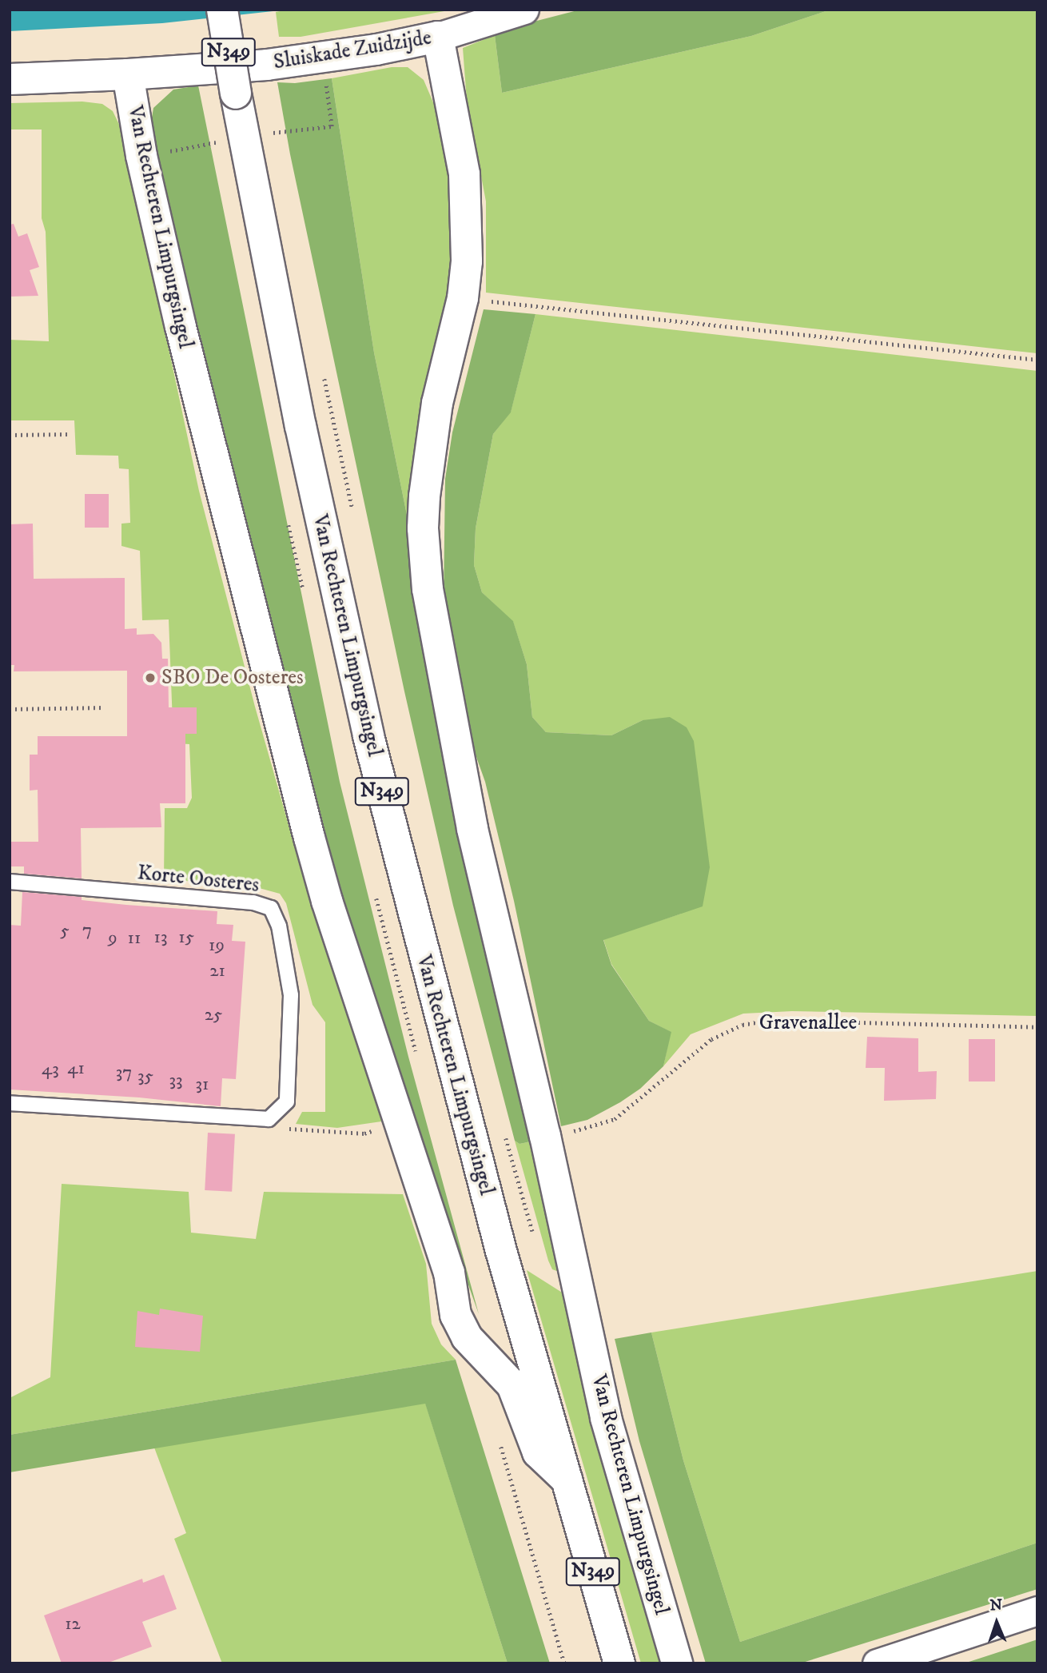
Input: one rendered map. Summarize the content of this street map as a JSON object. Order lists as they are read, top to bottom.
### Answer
{
  "streets": {
    "main road": ["Sluiskade Zuidzijde", "N349", "Van Rechteren Limpurgsingel"],
    "lane": ["Korte Oosteres"],
    "path": ["Gravenallee"]
  },
  "crossings": [
    ["Sluiskade Zuidzijde", "Van Rechteren Limpurgsingel"],
    ["Van Rechteren Limpurgsingel", "Gravenallee"]
  ],
  "places": ["SBO De Oosteres"],
  "house_numbers": [
    "7",
    "5",
    "13",
    "15",
    "9",
    "11",
    "19",
    "21",
    "25",
    "41",
    "43",
    "37",
    "35",
    "33",
    "31",
    "12"
  ],
  "north": "top"
}
